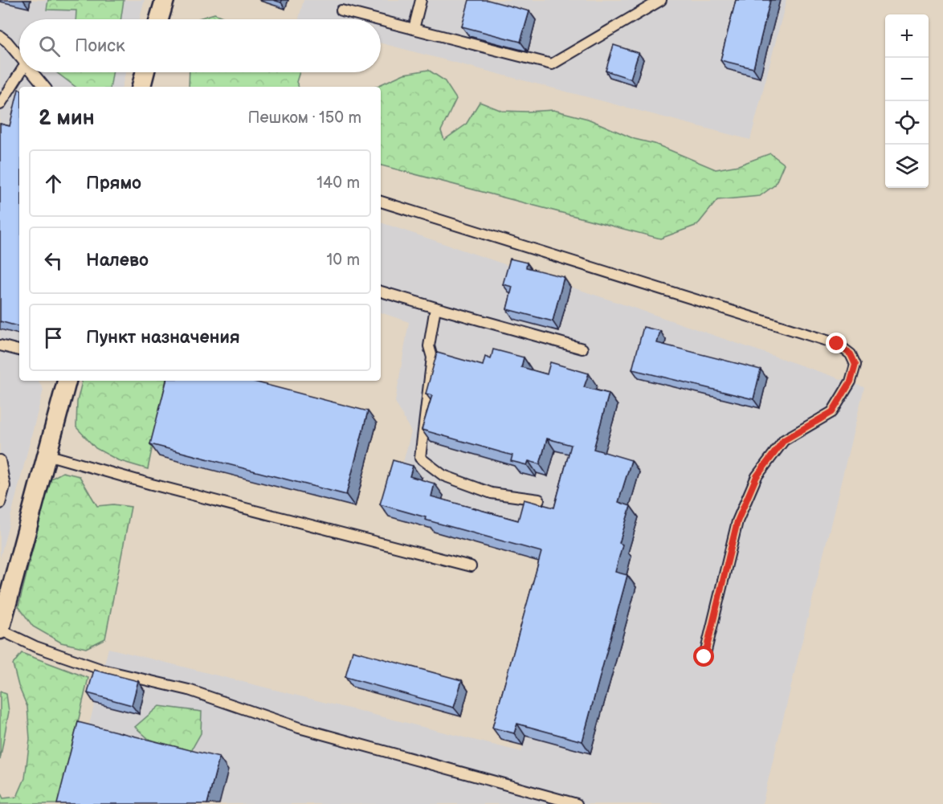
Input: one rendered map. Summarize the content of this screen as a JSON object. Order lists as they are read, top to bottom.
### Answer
{
  "page": {
    "map_buttons": ["+", "−"],
    "search": "Поиск",
    "heading": ["2 мин", "Пешком · 150 m"],
    "list": [
      ["Прямо", "140 m"],
      ["Налево", "10 m"],
      "Пункт назначения"
    ]
  }
}
